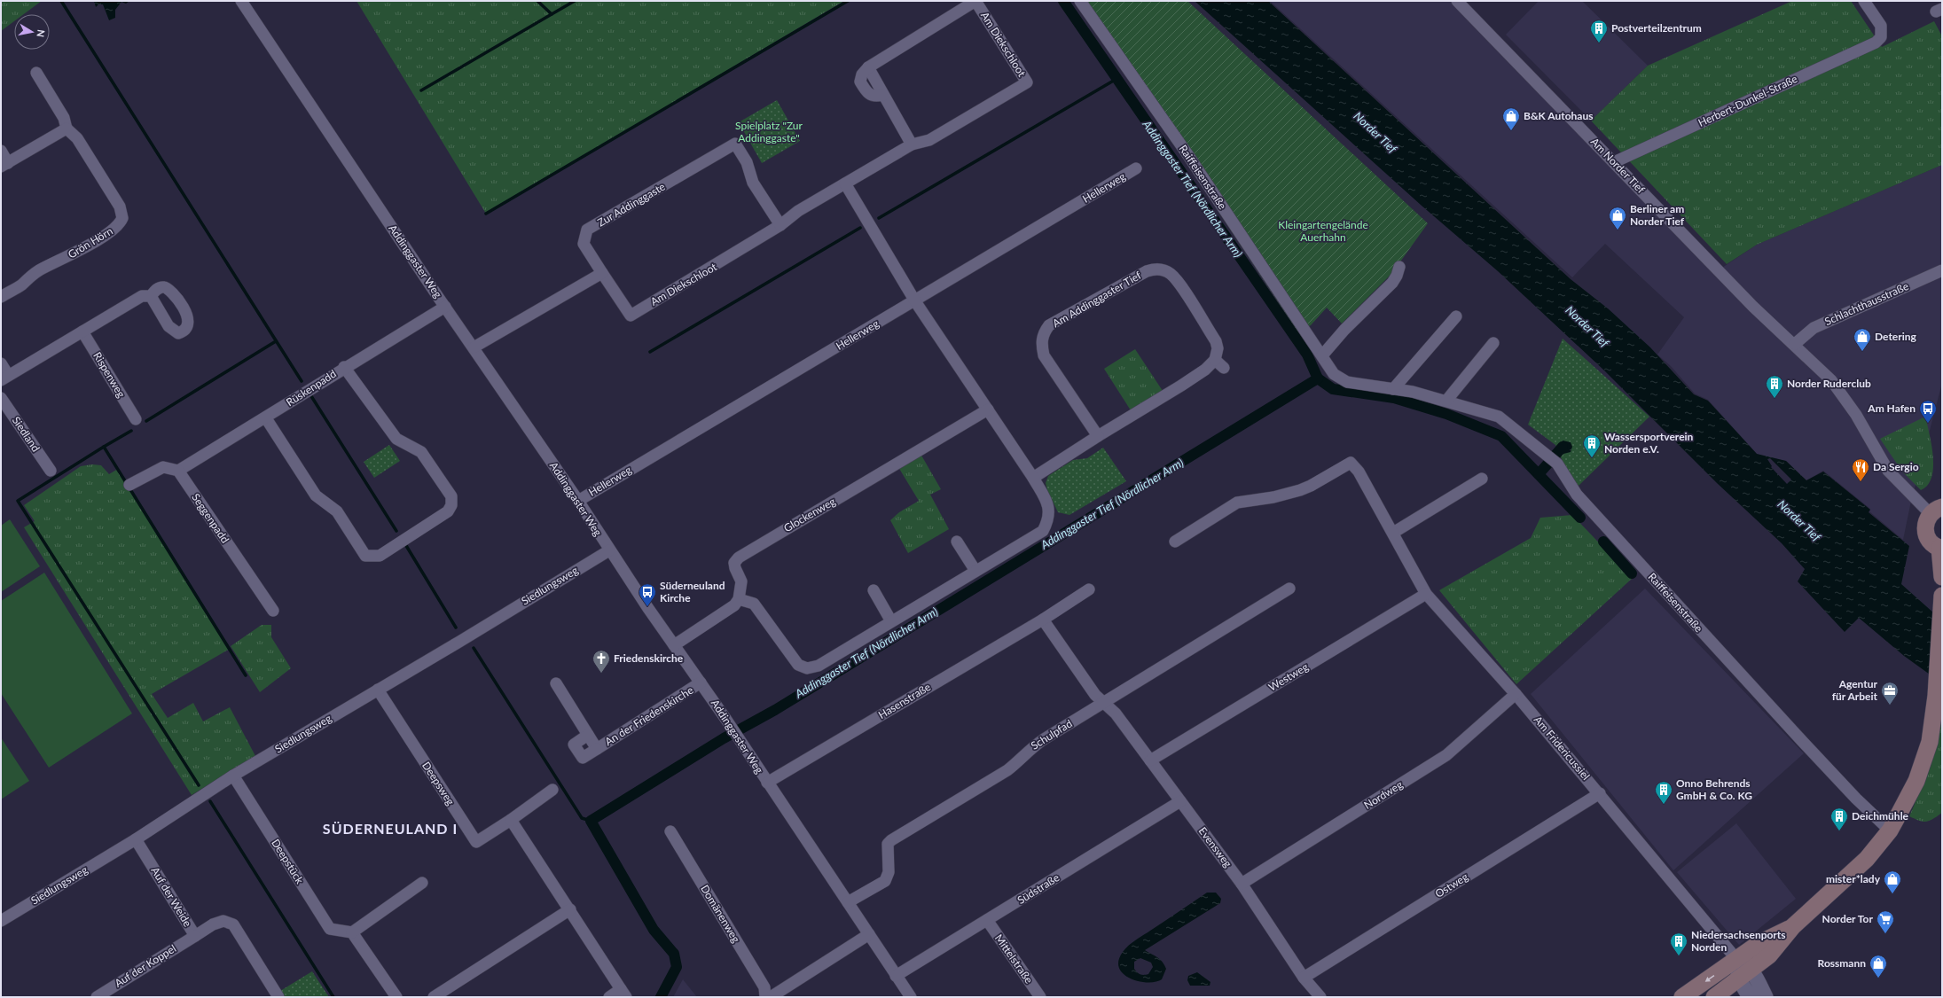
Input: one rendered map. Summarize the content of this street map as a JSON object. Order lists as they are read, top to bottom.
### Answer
{
  "streets": {
    "street": [
      "Am Diekschloot",
      "Herbert-Dunkel-Straße",
      "Am Norder Tief",
      "Raiffeisenstraße",
      "Hellerweg",
      "Zur Addinggaste",
      "Grön Hörn",
      "Addinggaster Weg",
      "Am Addinggaster Tief",
      "Schlachthausstraße",
      "Rispenweg",
      "Rüskenpadd",
      "Siedland",
      "Glockenweg",
      "Seggenpadd",
      "Siedlungsweg",
      "Westweg",
      "Hasenstraße",
      "An der Friedenskirche",
      "Schulpfad",
      "Am Fridericussiel",
      "Deepsweg",
      "Nordweg",
      "Evensweg",
      "Deepstück",
      "Ostweg",
      "Südstraße",
      "Auf der Weide",
      "Domänenweg",
      "Mittelstraße",
      "Auf der Koppel"
    ]
  },
  "crossings": [
    ["Am Diekschloot", "Zur Addinggaste"],
    ["Herbert-Dunkel-Straße", "Am Norder Tief"],
    ["Am Norder Tief", "Schlachthausstraße"],
    ["Hellerweg", "Addinggaster Weg"],
    ["Addinggaster Weg", "Rüskenpadd"],
    ["Addinggaster Weg", "Siedlungsweg"],
    ["Addinggaster Weg", "Hasenstraße"],
    ["Addinggaster Weg", "An der Friedenskirche"],
    ["Addinggaster Weg", "Schulpfad"],
    ["Addinggaster Weg", "Südstraße"],
    ["Rüskenpadd", "Seggenpadd"],
    ["Siedlungsweg", "Deepsweg"],
    ["Siedlungsweg", "Deepstück"],
    ["Siedlungsweg", "Auf der Weide"],
    ["Westweg", "Am Fridericussiel"],
    ["Westweg", "Evensweg"],
    ["Schulpfad", "Evensweg"],
    ["Am Fridericussiel", "Nordweg"],
    ["Am Fridericussiel", "Ostweg"],
    ["Nordweg", "Evensweg"],
    ["Evensweg", "Ostweg"],
    ["Evensweg", "Südstraße"],
    ["Südstraße", "Mittelstraße"],
    ["Auf der Weide", "Auf der Koppel"]
  ],
  "districts": ["SÜDERNEULAND I"],
  "water": ["Norder Tief", "Addinggaster Tief (Nördlicher Arm)"],
  "parks": ["Spielplatz \"Zur Addinggaste\"", "Kleingartengelände Auerhahn"],
  "places": {
    "building": [
      "Postverteilzentrum",
      "Norder Ruderclub",
      "Wassersportverein Norden e.V.",
      "Onno Behrends GmbH & Co. KG",
      "Deichmühle",
      "Niedersachsenports Norden"
    ],
    "shop": [
      "B&K Autohaus",
      "Berliner am Norder Tief",
      "Detering",
      "mister*lady",
      "Rossmann"
    ],
    "bus stop": ["Am Hafen", "Süderneuland Kirche"],
    "restaurant": ["Da Sergio"],
    "church": ["Friedenskirche"],
    "office": ["Agentur für Arbeit"],
    "supermarket": ["Norder Tor"]
  },
  "north": "right"
}
